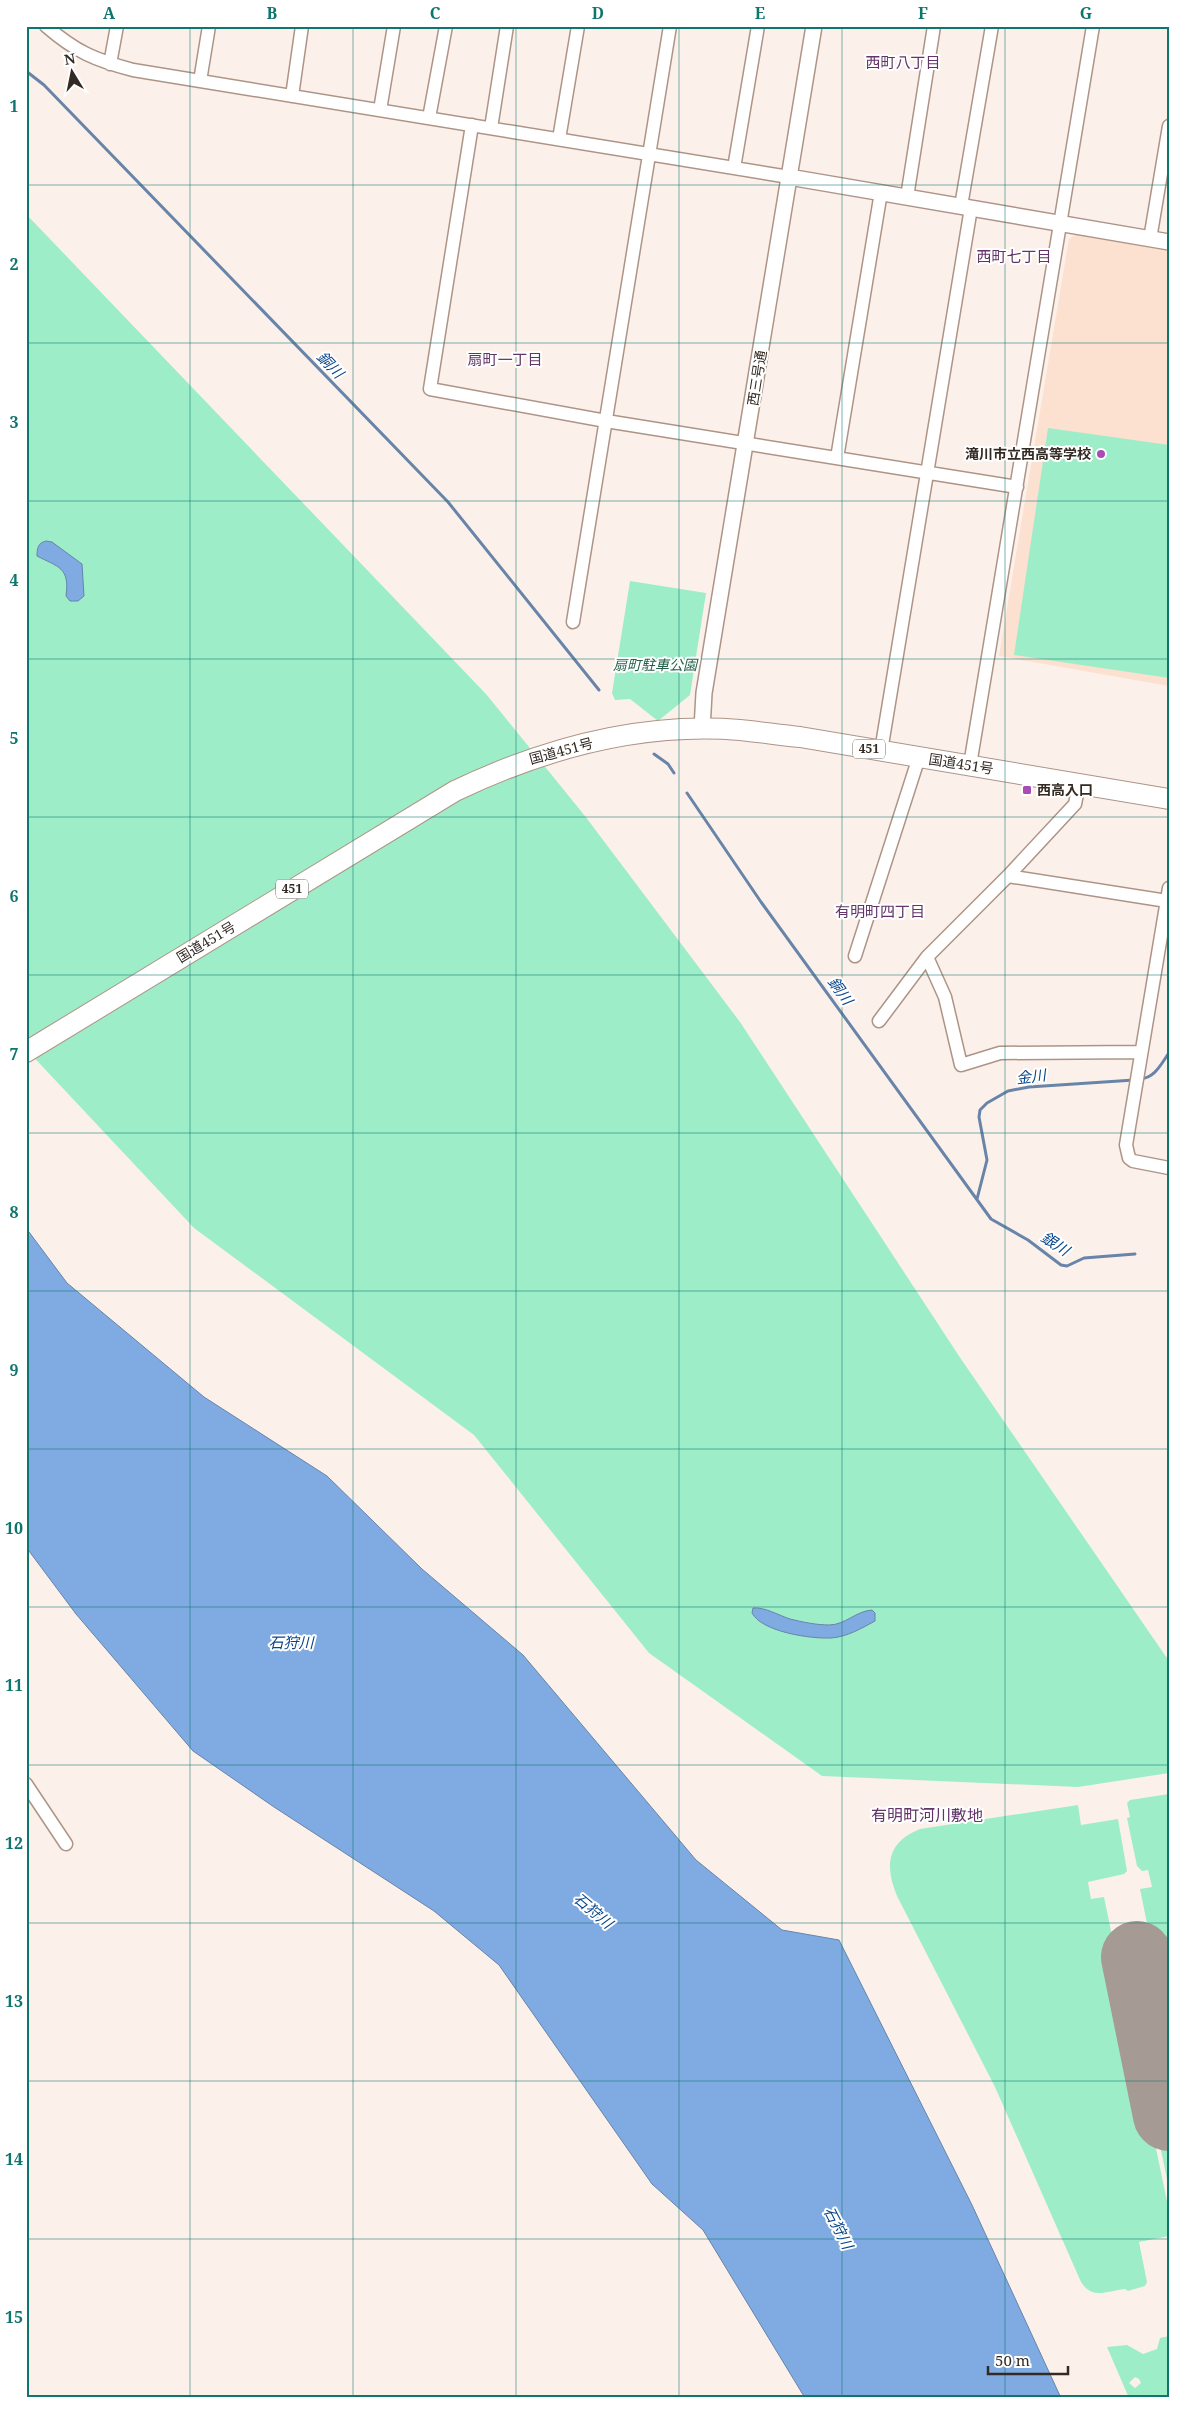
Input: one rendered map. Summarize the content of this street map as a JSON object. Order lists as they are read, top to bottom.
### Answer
{
  "streets": {
    "highway": ["451", "国道451号"],
    "street": ["西三号通"]
  },
  "crossings": [
    ["西三号通", "国道451号"]
  ],
  "districts": [
    "西町八丁目",
    "西町七丁目",
    "扇町一丁目",
    "有明町四丁目",
    "有明町河川敷地"
  ],
  "water": [
    "銅川",
    "金川",
    "銀川",
    "石狩川"
  ],
  "parks": ["扇町駐車公園"],
  "places": {
    "other": ["滝川市立西高等学校"],
    "transit": ["西高入口"]
  },
  "scale_bar": "50 m",
  "north": "top",
  "grid": {
    "columns": [
      "A",
      "B",
      "C",
      "D",
      "E",
      "F",
      "G"
    ],
    "rows": [
      "1",
      "2",
      "3",
      "4",
      "5",
      "6",
      "7",
      "8",
      "9",
      "10",
      "11",
      "12",
      "13",
      "14",
      "15"
    ]
  }
}
